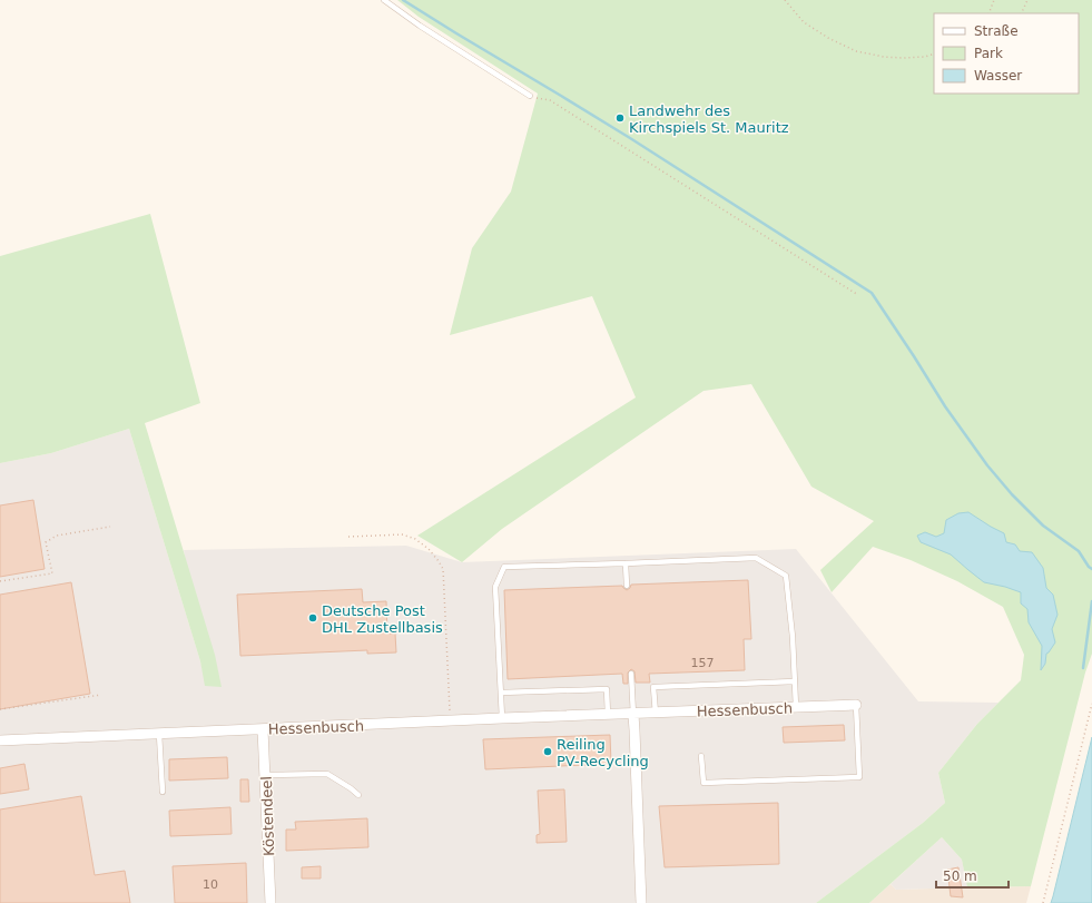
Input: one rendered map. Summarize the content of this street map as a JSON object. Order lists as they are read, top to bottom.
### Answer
{
  "streets": {
    "street": ["Hessenbusch", "Köstendeel"]
  },
  "crossings": [
    ["Hessenbusch", "Köstendeel"]
  ],
  "places": ["Landwehr des Kirchspiels St. Mauritz", "Deutsche Post DHL Zustellbasis", "Reiling PV-Recycling"],
  "house_numbers": ["157", "10"],
  "legend": ["Straße", "Park", "Wasser"],
  "scale_bar": "50 m"
}
